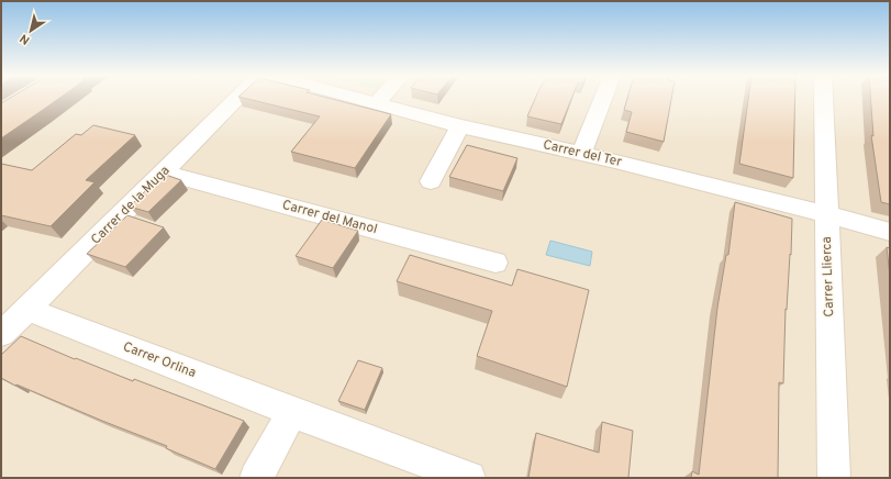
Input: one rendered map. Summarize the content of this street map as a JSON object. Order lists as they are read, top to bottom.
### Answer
{
  "streets": {
    "street": [
      "Carrer del Ter",
      "Carrer de la Muga",
      "Carrer del Manol",
      "Carrer Llierca",
      "Carrer Orlina"
    ]
  },
  "crossings": [
    ["Carrer del Ter", "Carrer Llierca"],
    ["Carrer de la Muga", "Carrer del Manol"],
    ["Carrer de la Muga", "Carrer Orlina"]
  ],
  "north": "bottom left"
}
